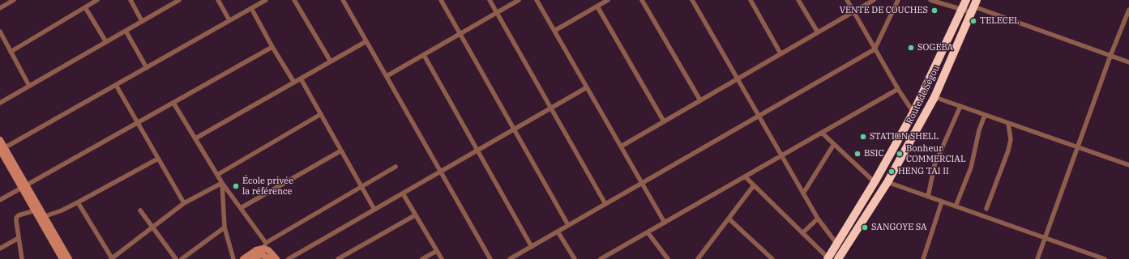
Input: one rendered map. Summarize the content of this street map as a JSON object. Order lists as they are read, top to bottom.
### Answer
{
  "streets": {
    "highway": ["Route de Ségou"]
  },
  "places": [
    "VENTE DE COUCHES",
    "TELECEL",
    "SOGEBA",
    "STATION SHELL",
    "BSIC",
    "Bonheur COMMERCIAL",
    "HENG TAI II",
    "École privée la référence",
    "SANGOYE SA"
  ]
}
